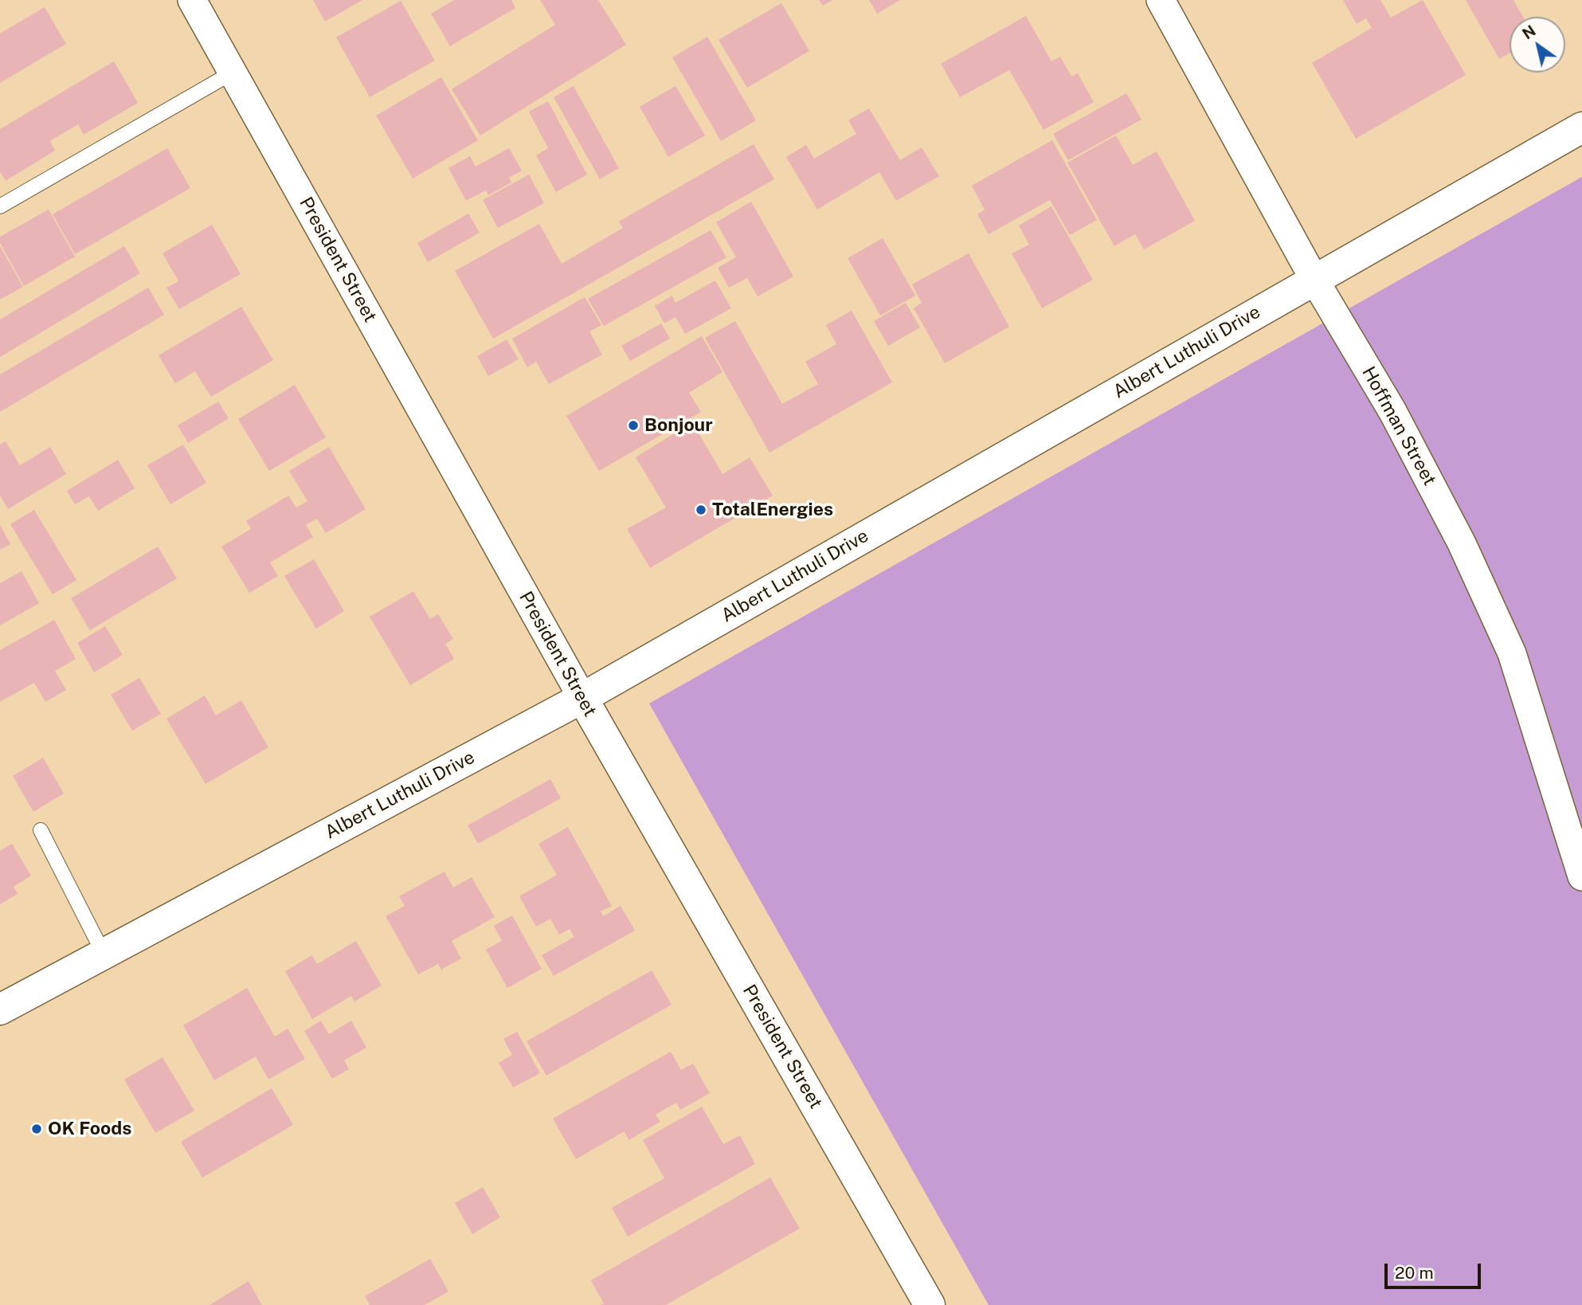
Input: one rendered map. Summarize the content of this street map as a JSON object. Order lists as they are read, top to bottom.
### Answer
{
  "streets": {
    "main road": ["President Street", "Albert Luthuli Drive"],
    "street": ["Hoffman Street"]
  },
  "crossings": [
    ["President Street", "Albert Luthuli Drive"],
    ["Albert Luthuli Drive", "Hoffman Street"]
  ],
  "places": ["Bonjour", "TotalEnergies", "OK Foods"],
  "scale_bar": "20 m",
  "north": "top left"
}
